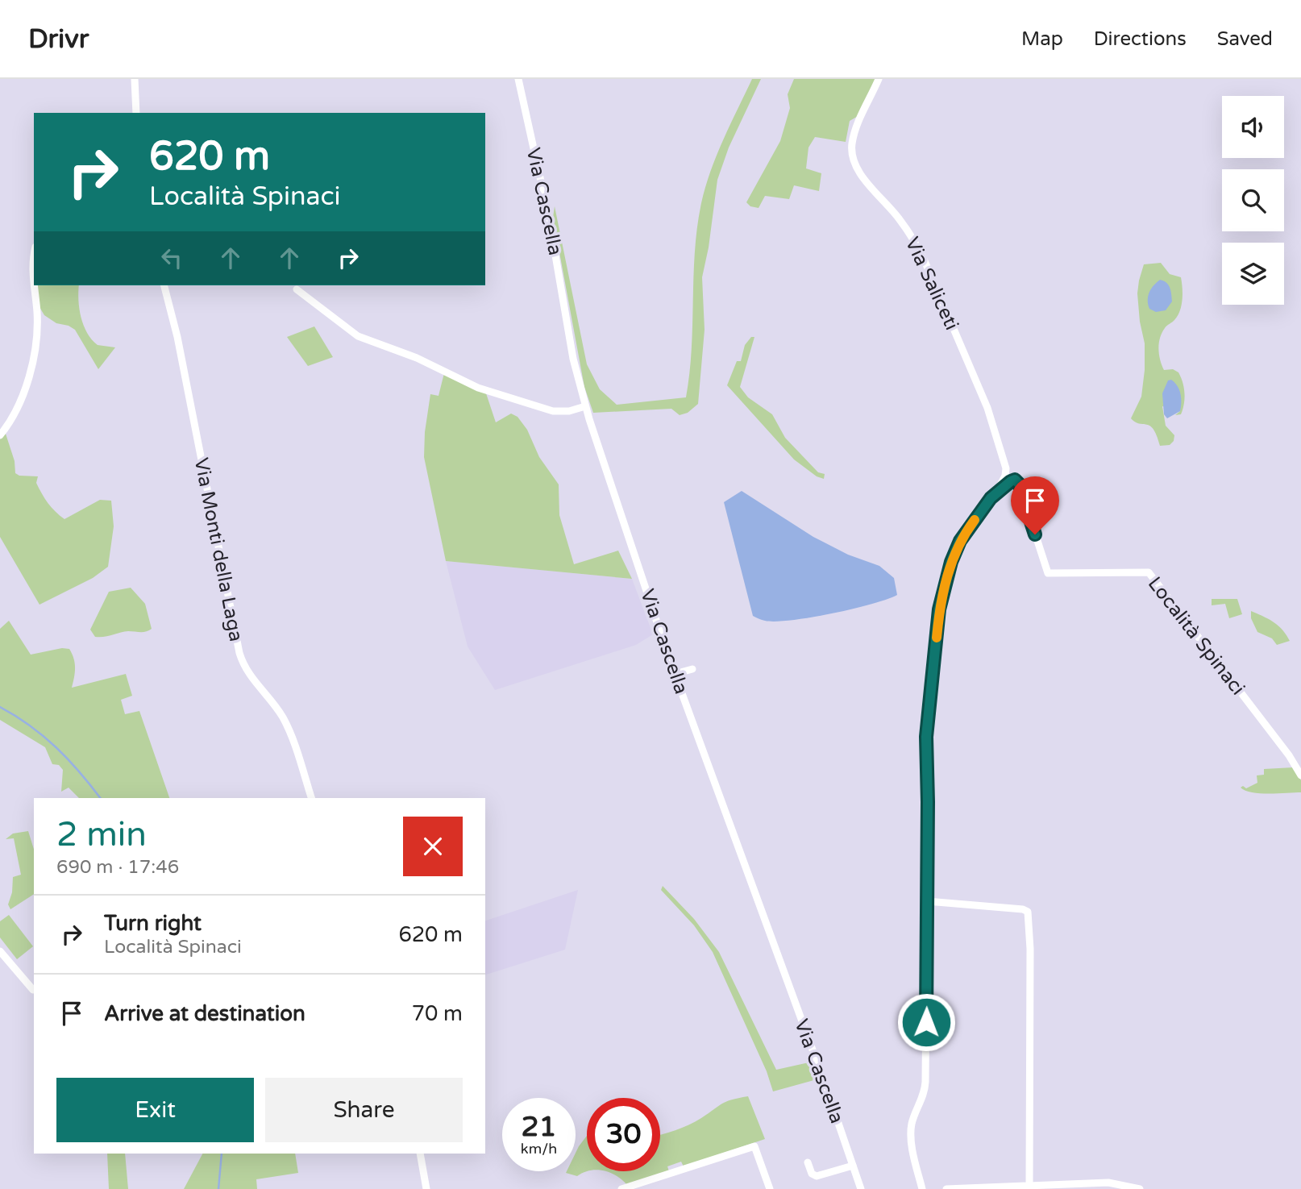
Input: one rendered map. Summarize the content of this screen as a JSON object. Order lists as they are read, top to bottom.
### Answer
{
  "streets": {
    "street": [
      "Via Cascella",
      "Via Saliceti",
      "Via Monti della Laga",
      "Località Spinaci"
    ]
  },
  "crossings": [
    ["Via Saliceti", "Località Spinaci"]
  ],
  "page": {
    "header": "Drivr",
    "nav": ["Map", "Directions", "Saved"],
    "turn": ["620 m", "Località Spinaci"],
    "heading": ["2 min", "690 m · 17:46"],
    "list": [
      {
        "name": "Turn right",
        "note": "Località Spinaci",
        "value": "620 m"
      },
      {
        "name": "Arrive at destination",
        "value": "70 m"
      }
    ],
    "buttons": ["Exit", "Share"],
    "speed": "21 km/h",
    "limit": "30"
  }
}
